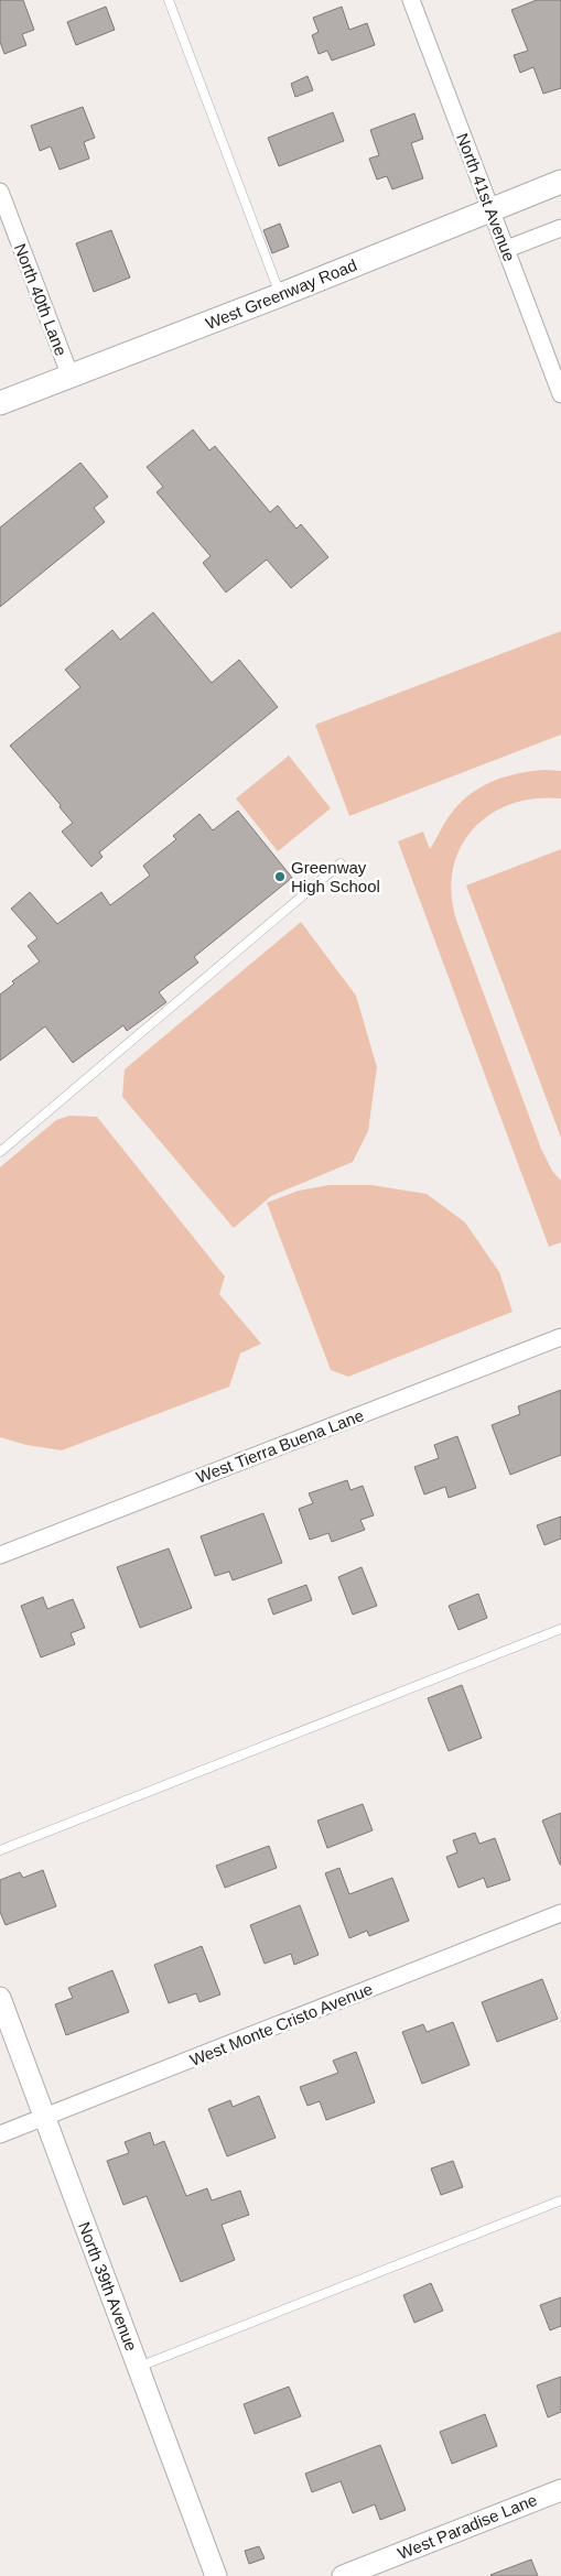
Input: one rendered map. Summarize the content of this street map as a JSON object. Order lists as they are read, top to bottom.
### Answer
{
  "streets": {
    "main road": ["West Greenway Road"],
    "street": [
      "North 41st Avenue",
      "North 40th Lane",
      "West Tierra Buena Lane",
      "West Monte Cristo Avenue",
      "North 39th Avenue",
      "West Paradise Lane"
    ]
  },
  "crossings": [
    ["North 41st Avenue", "West Greenway Road"],
    ["West Greenway Road", "North 40th Lane"],
    ["West Monte Cristo Avenue", "North 39th Avenue"]
  ],
  "places": ["Greenway High School"]
}
